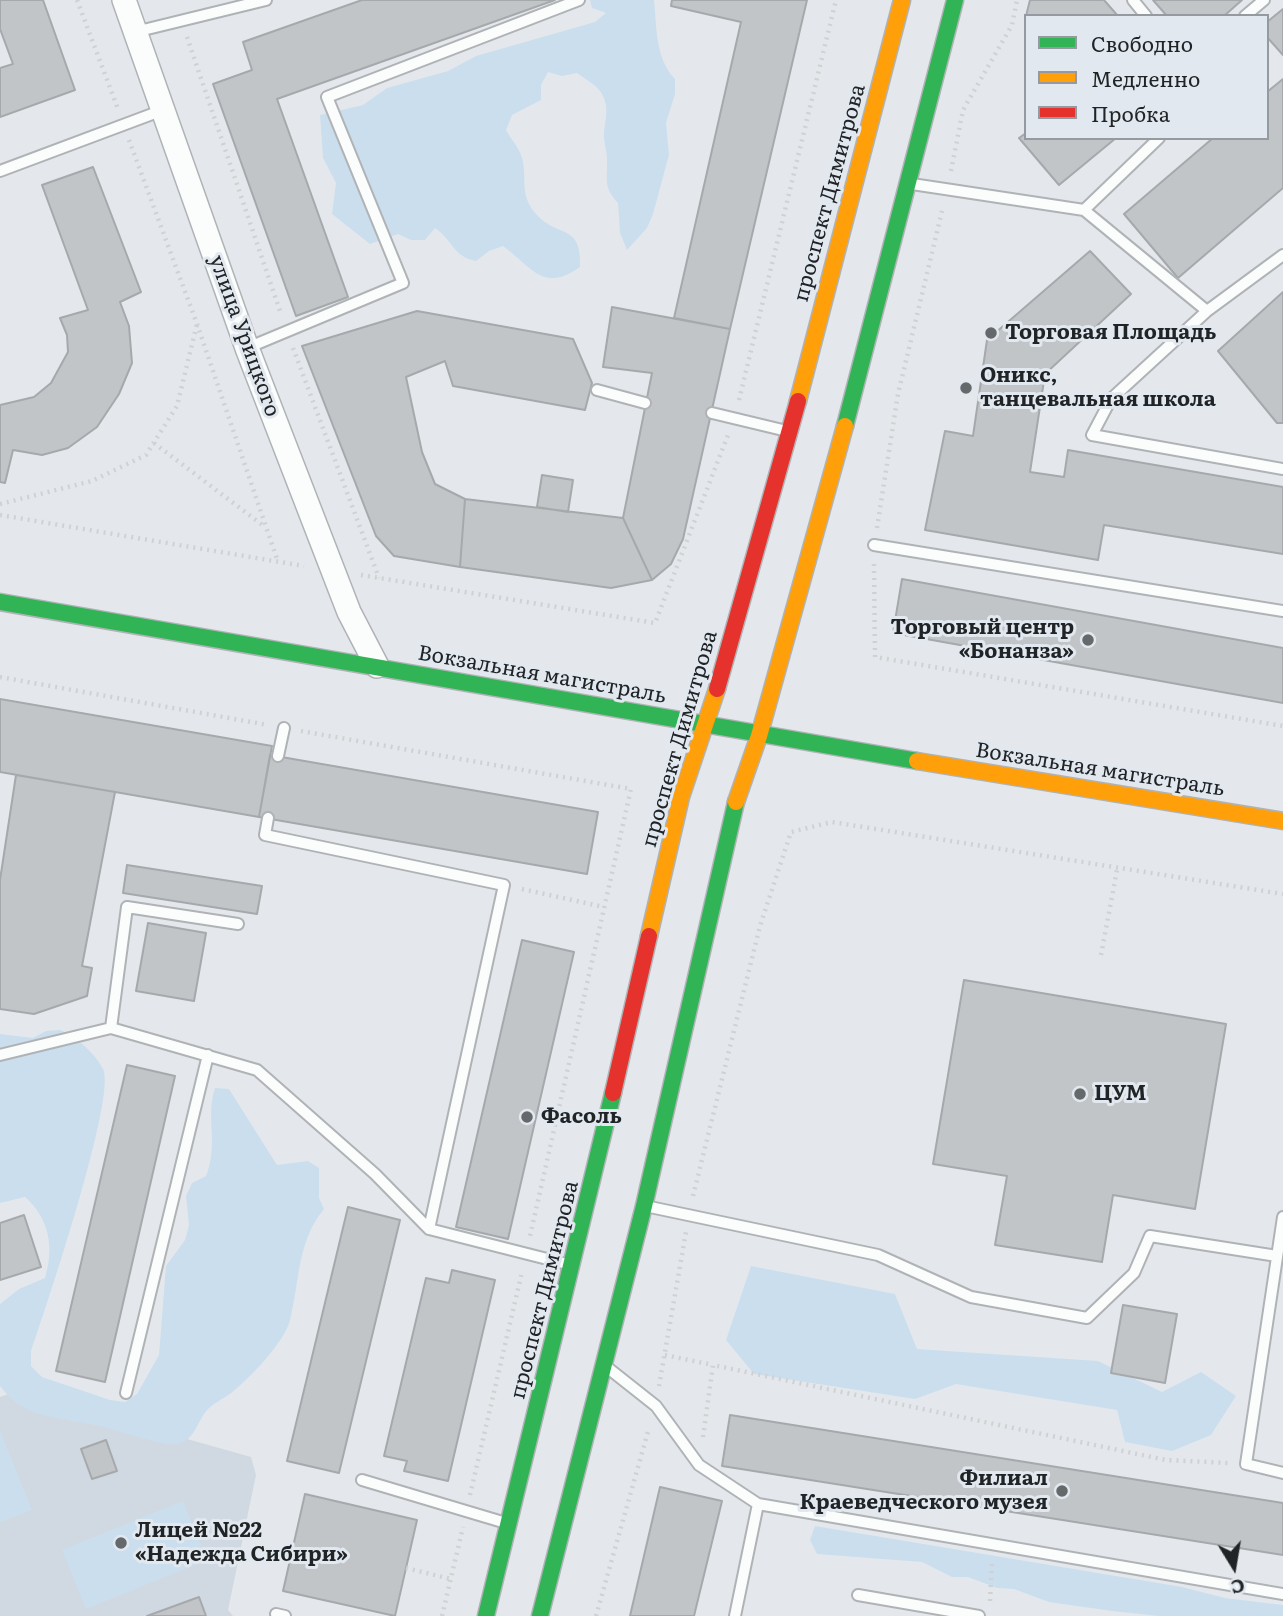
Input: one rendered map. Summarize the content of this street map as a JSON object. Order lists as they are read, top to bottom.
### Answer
{
  "streets": {
    "main road": ["проспект Димитрова", "Вокзальная магистраль"],
    "street": ["улица Урицкого"]
  },
  "crossings": [
    ["проспект Димитрова", "Вокзальная магистраль"],
    ["улица Урицкого", "Вокзальная магистраль"]
  ],
  "places": [
    "Торговая Площадь",
    "Оникс, танцевальная школа",
    "Торговый центр «Бонанза»",
    "ЦУМ",
    "Фасоль",
    "Филиал Краеведческого музея",
    "Лицей №22 «Надежда Сибири»"
  ],
  "legend": ["Свободно", "Медленно", "Пробка"],
  "north": "bottom"
}
